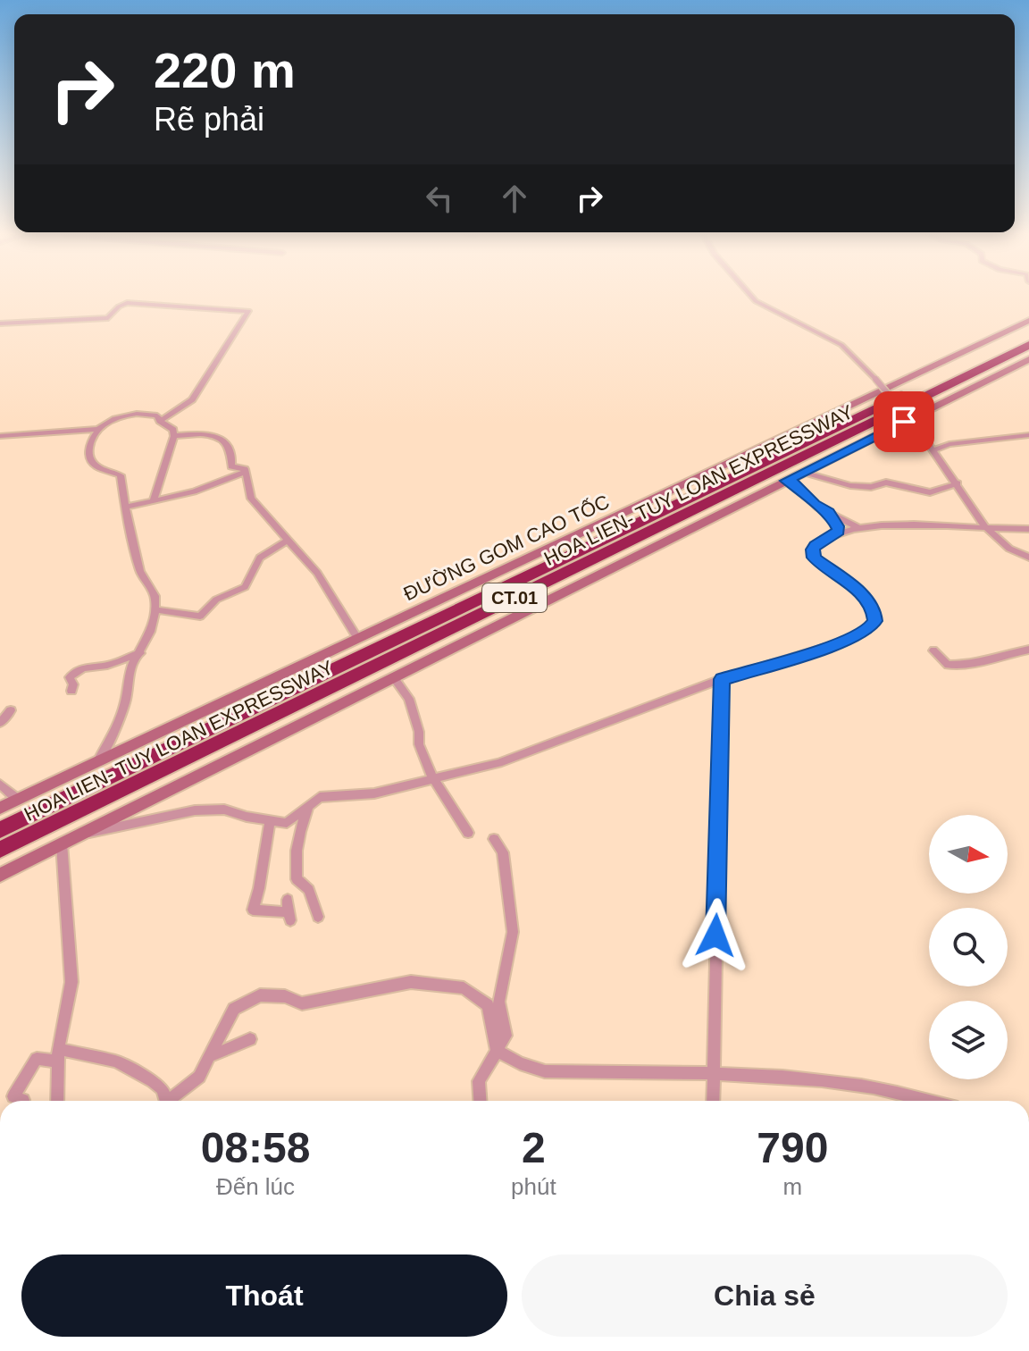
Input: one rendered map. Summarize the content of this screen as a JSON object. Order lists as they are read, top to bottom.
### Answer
{
  "streets": {
    "highway": ["HOA LIEN- TUY LOAN EXPRESSWAY", "CT.01"],
    "main road": ["ĐƯỜNG GOM CAO TỐC"]
  },
  "north": "right",
  "page": {
    "turn": ["220 m", "Rẽ phải"],
    "eta": [
      "08:58",
      "Đến lúc",
      "2",
      "phút",
      "790",
      "m"
    ],
    "buttons": ["Thoát", "Chia sẻ"]
  }
}
